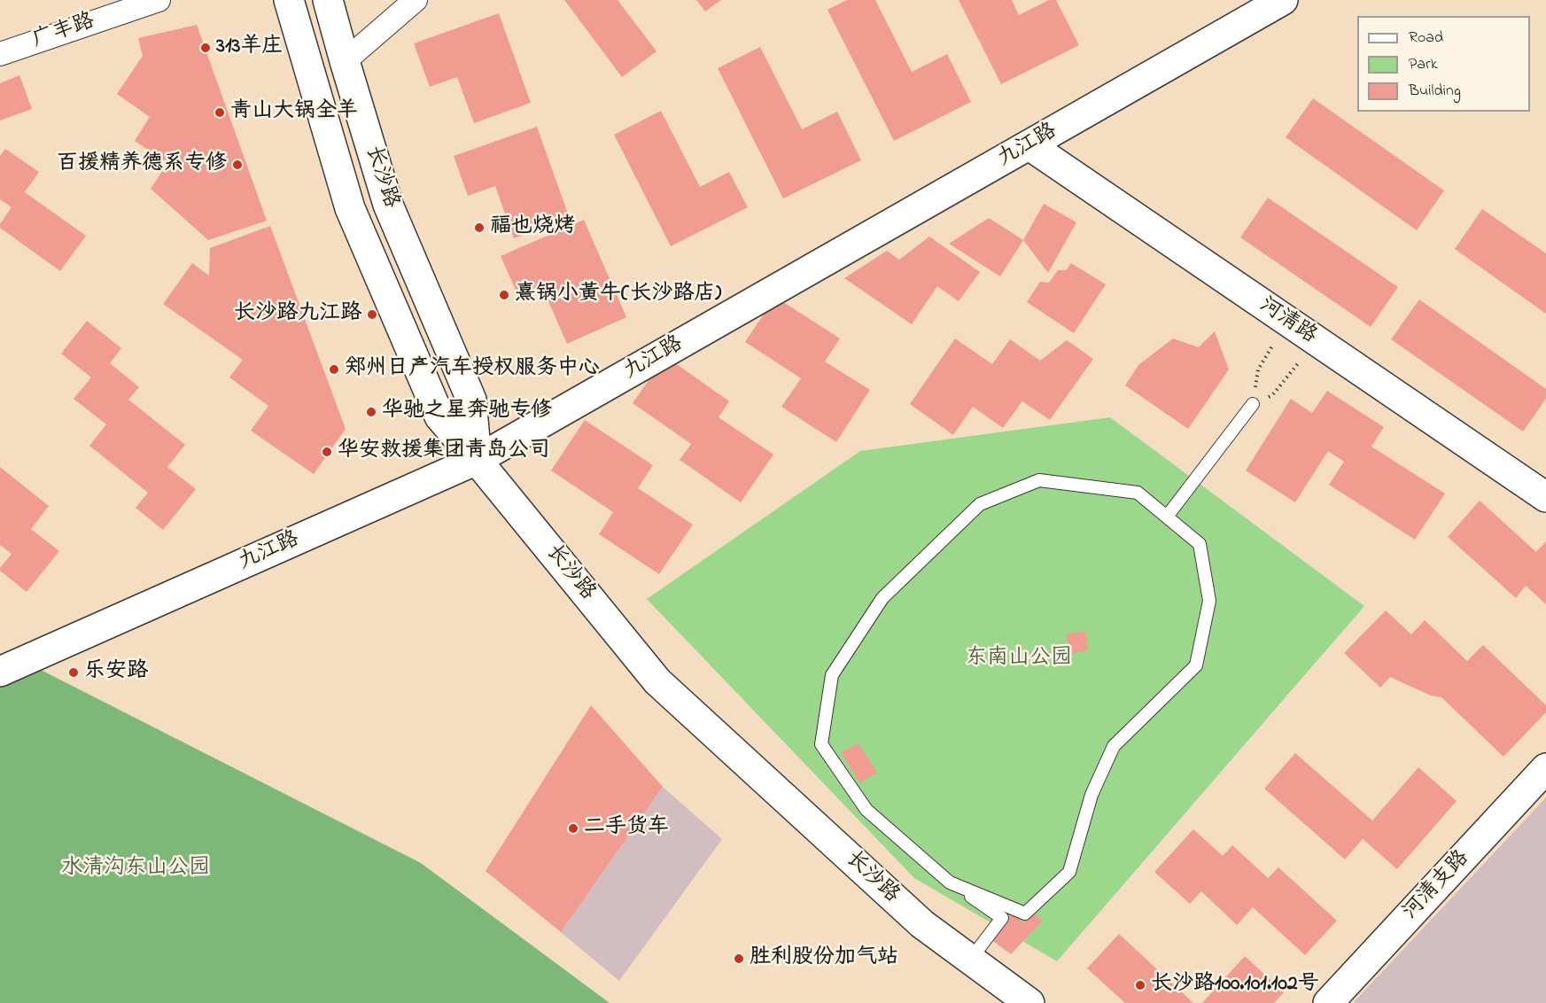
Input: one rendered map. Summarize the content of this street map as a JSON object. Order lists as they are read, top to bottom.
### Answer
{
  "streets": {
    "street": [
      "广丰路",
      "九江路",
      "长沙路",
      "河清路",
      "河清支路"
    ]
  },
  "crossings": [
    ["九江路", "长沙路"],
    ["九江路", "河清路"]
  ],
  "parks": ["东南山公园", "水清沟东山公园"],
  "places": [
    "313羊庄",
    "青山大锅全羊",
    "百援精养德系专修",
    "福也烧烤",
    "熹锅小黄牛(长沙路店)",
    "长沙路九江路",
    "郑州日产汽车授权服务中心",
    "华驰之星奔驰专修",
    "华安救援集团青岛公司",
    "乐安路",
    "二手货车",
    "胜利股份加气站",
    "长沙路100.101.102号"
  ],
  "legend": ["Road", "Park", "Building"]
}
